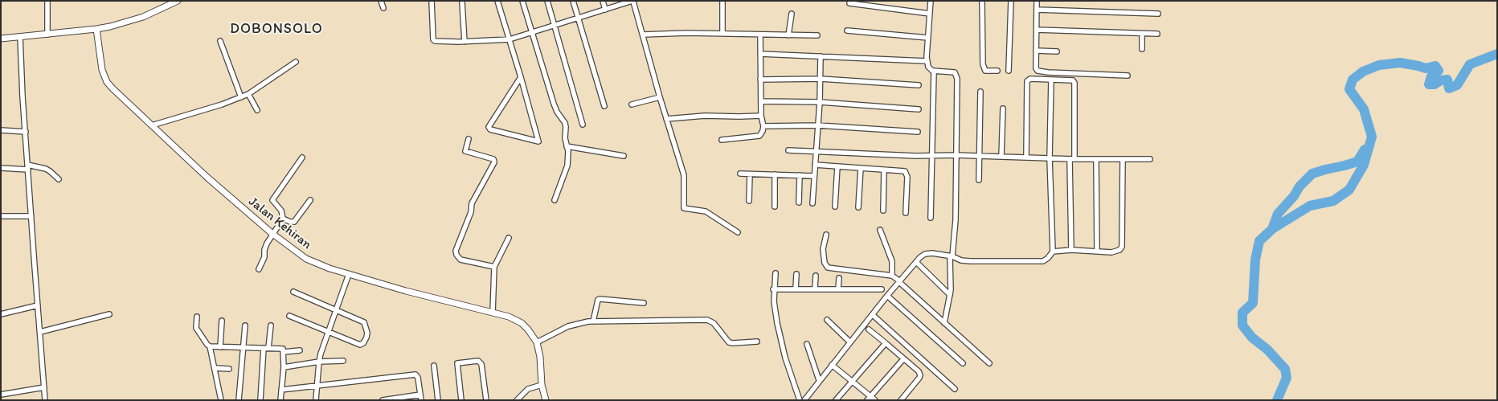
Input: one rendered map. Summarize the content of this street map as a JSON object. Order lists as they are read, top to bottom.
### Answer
{
  "streets": {
    "street": ["Jalan Kehiran"]
  },
  "districts": ["DOBONSOLO"]
}
